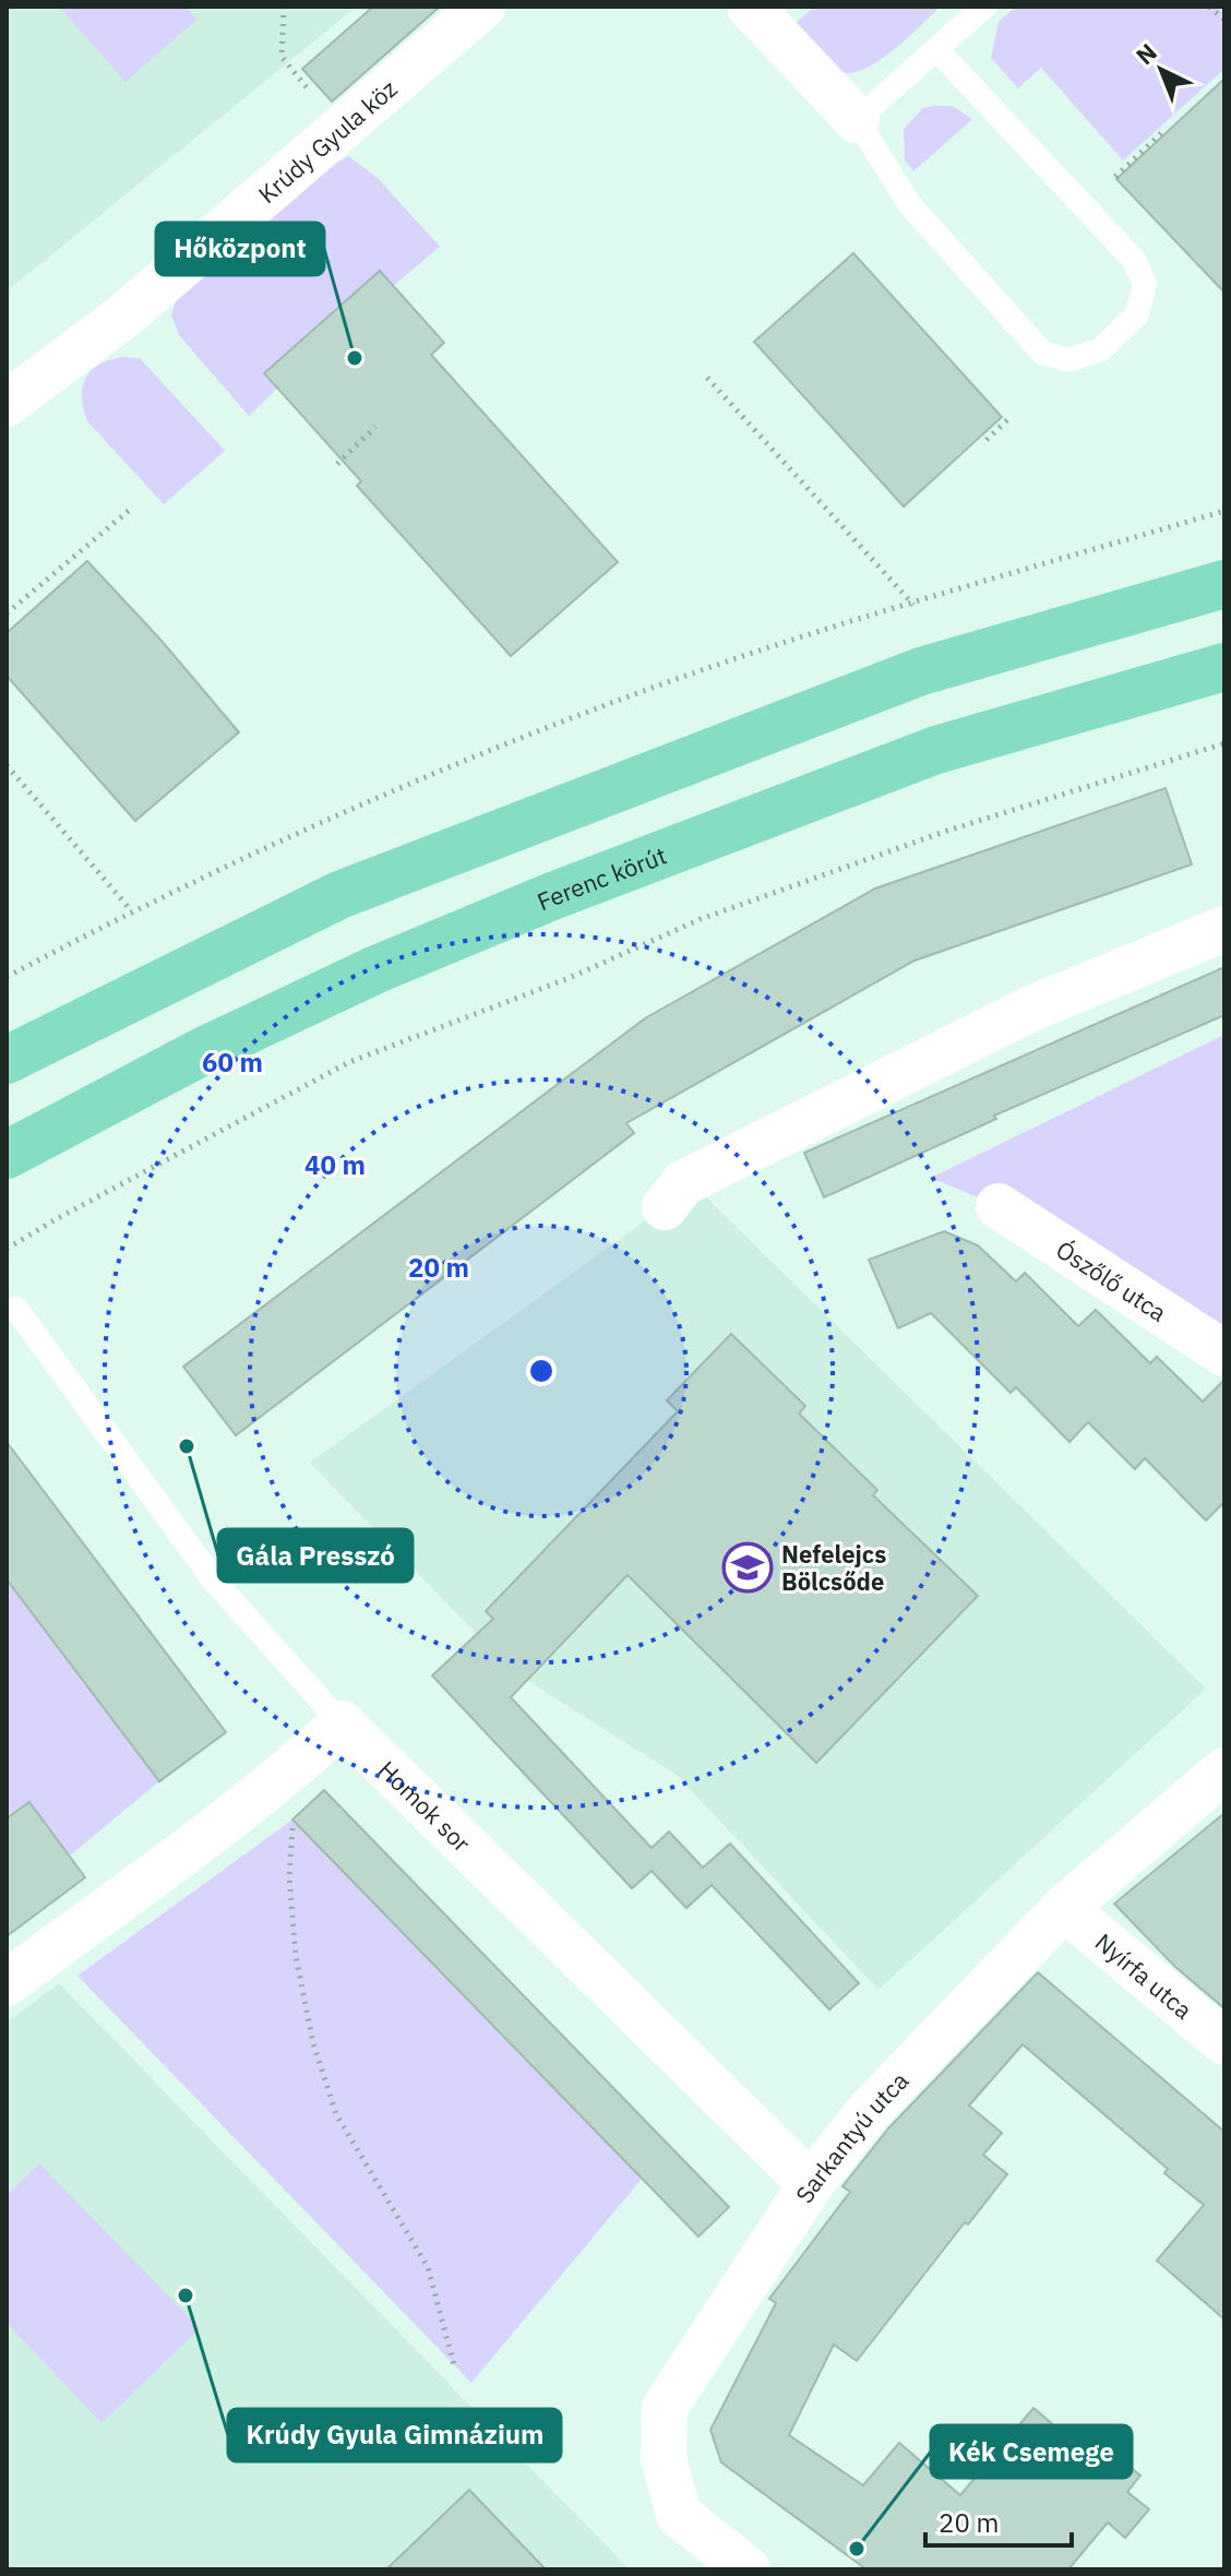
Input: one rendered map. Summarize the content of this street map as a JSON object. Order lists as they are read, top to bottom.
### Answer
{
  "streets": {
    "main road": ["Ferenc körút"],
    "street": [
      "Krúdy Gyula köz",
      "Ószőlő utca",
      "Homok sor",
      "Nyírfa utca",
      "Sarkantyú utca"
    ]
  },
  "crossings": [
    ["Homok sor", "Sarkantyú utca"],
    ["Nyírfa utca", "Sarkantyú utca"]
  ],
  "places": {
    "other": [
      "Hőközpont",
      "Gála Presszó",
      "Krúdy Gyula Gimnázium",
      "Kék Csemege"
    ],
    "school or university": ["Nefelejcs Bölcsőde"]
  },
  "scale_bar": "20 m",
  "north": "top left",
  "rings": ["60 m", "40 m", "20 m"]
}
